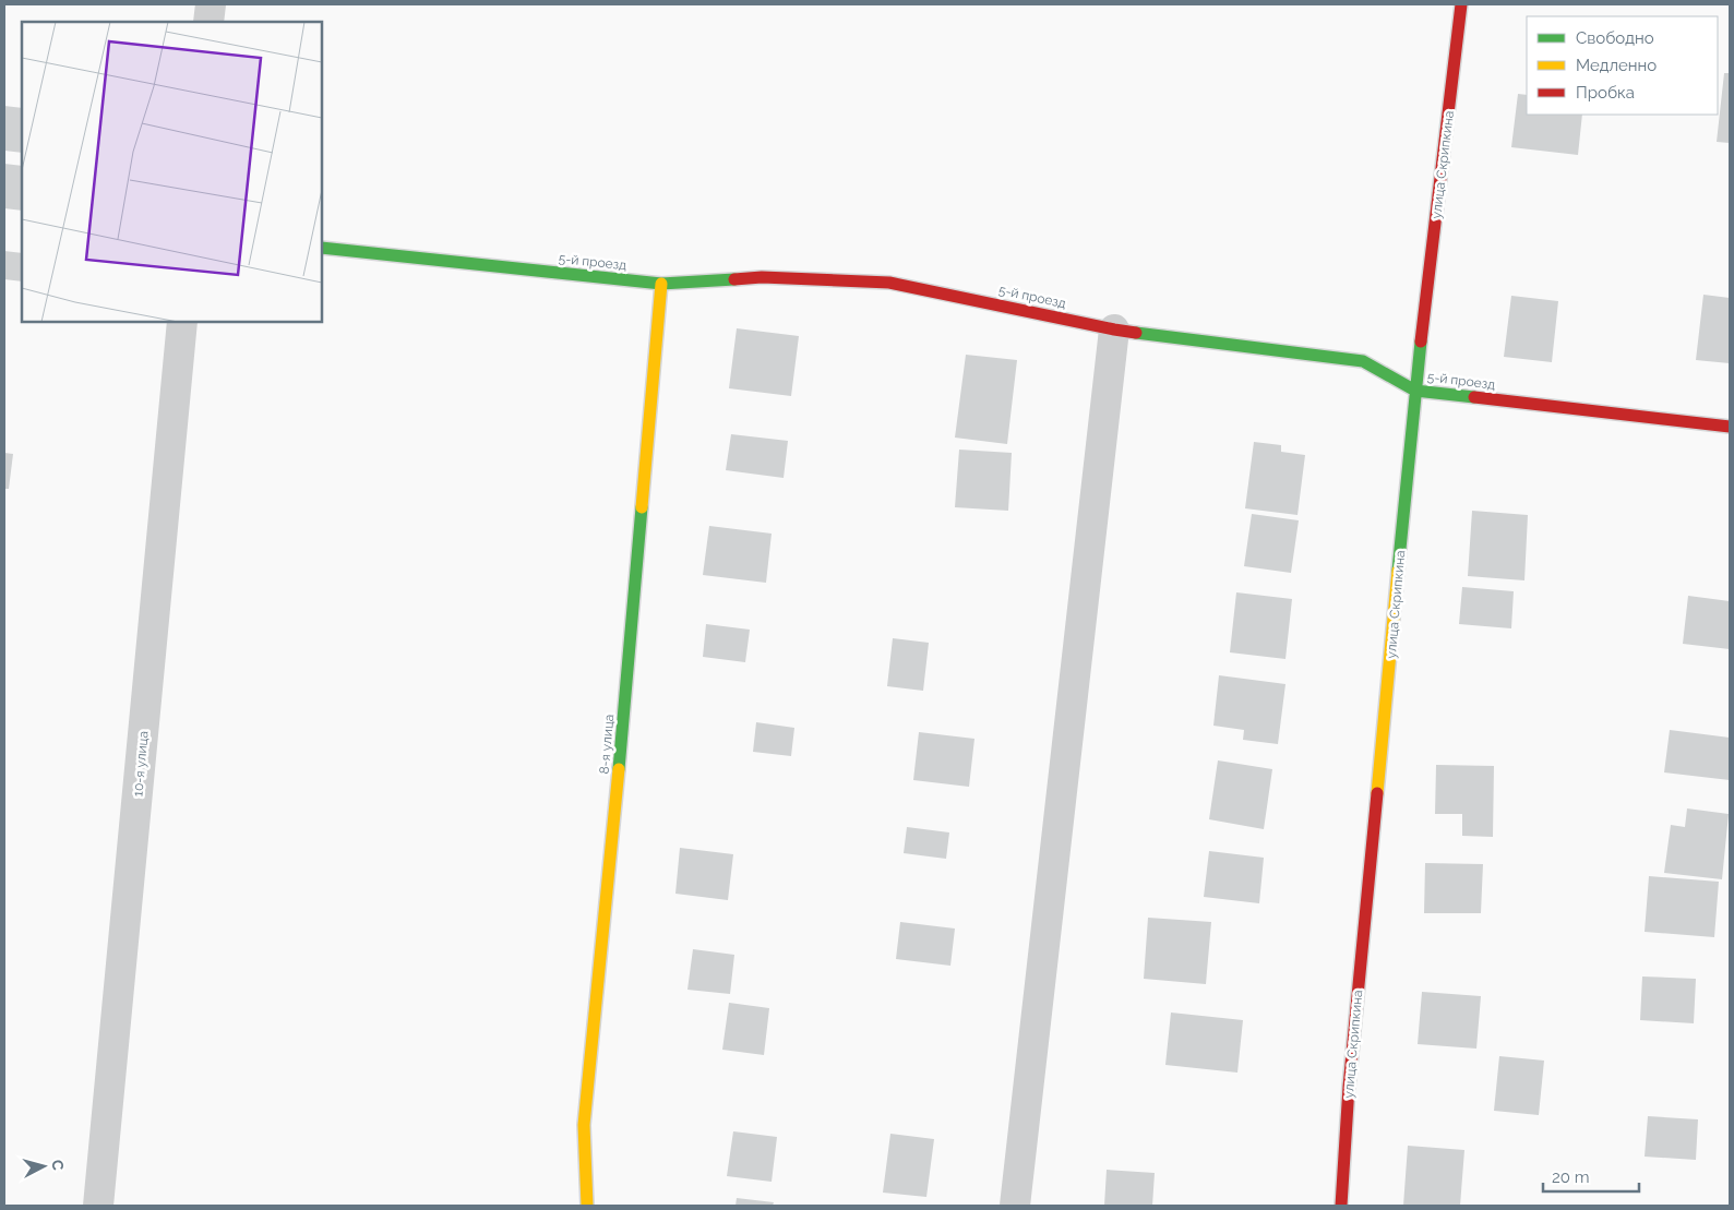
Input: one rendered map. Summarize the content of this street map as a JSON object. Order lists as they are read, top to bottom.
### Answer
{
  "streets": {
    "street": [
      "улица Скрипкина",
      "5-й проезд",
      "8-я улица",
      "10-я улица"
    ]
  },
  "crossings": [
    ["улица Скрипкина", "5-й проезд"],
    ["5-й проезд", "8-я улица"]
  ],
  "legend": ["Свободно", "Медленно", "Пробка"],
  "scale_bar": "20 m",
  "north": "right"
}
